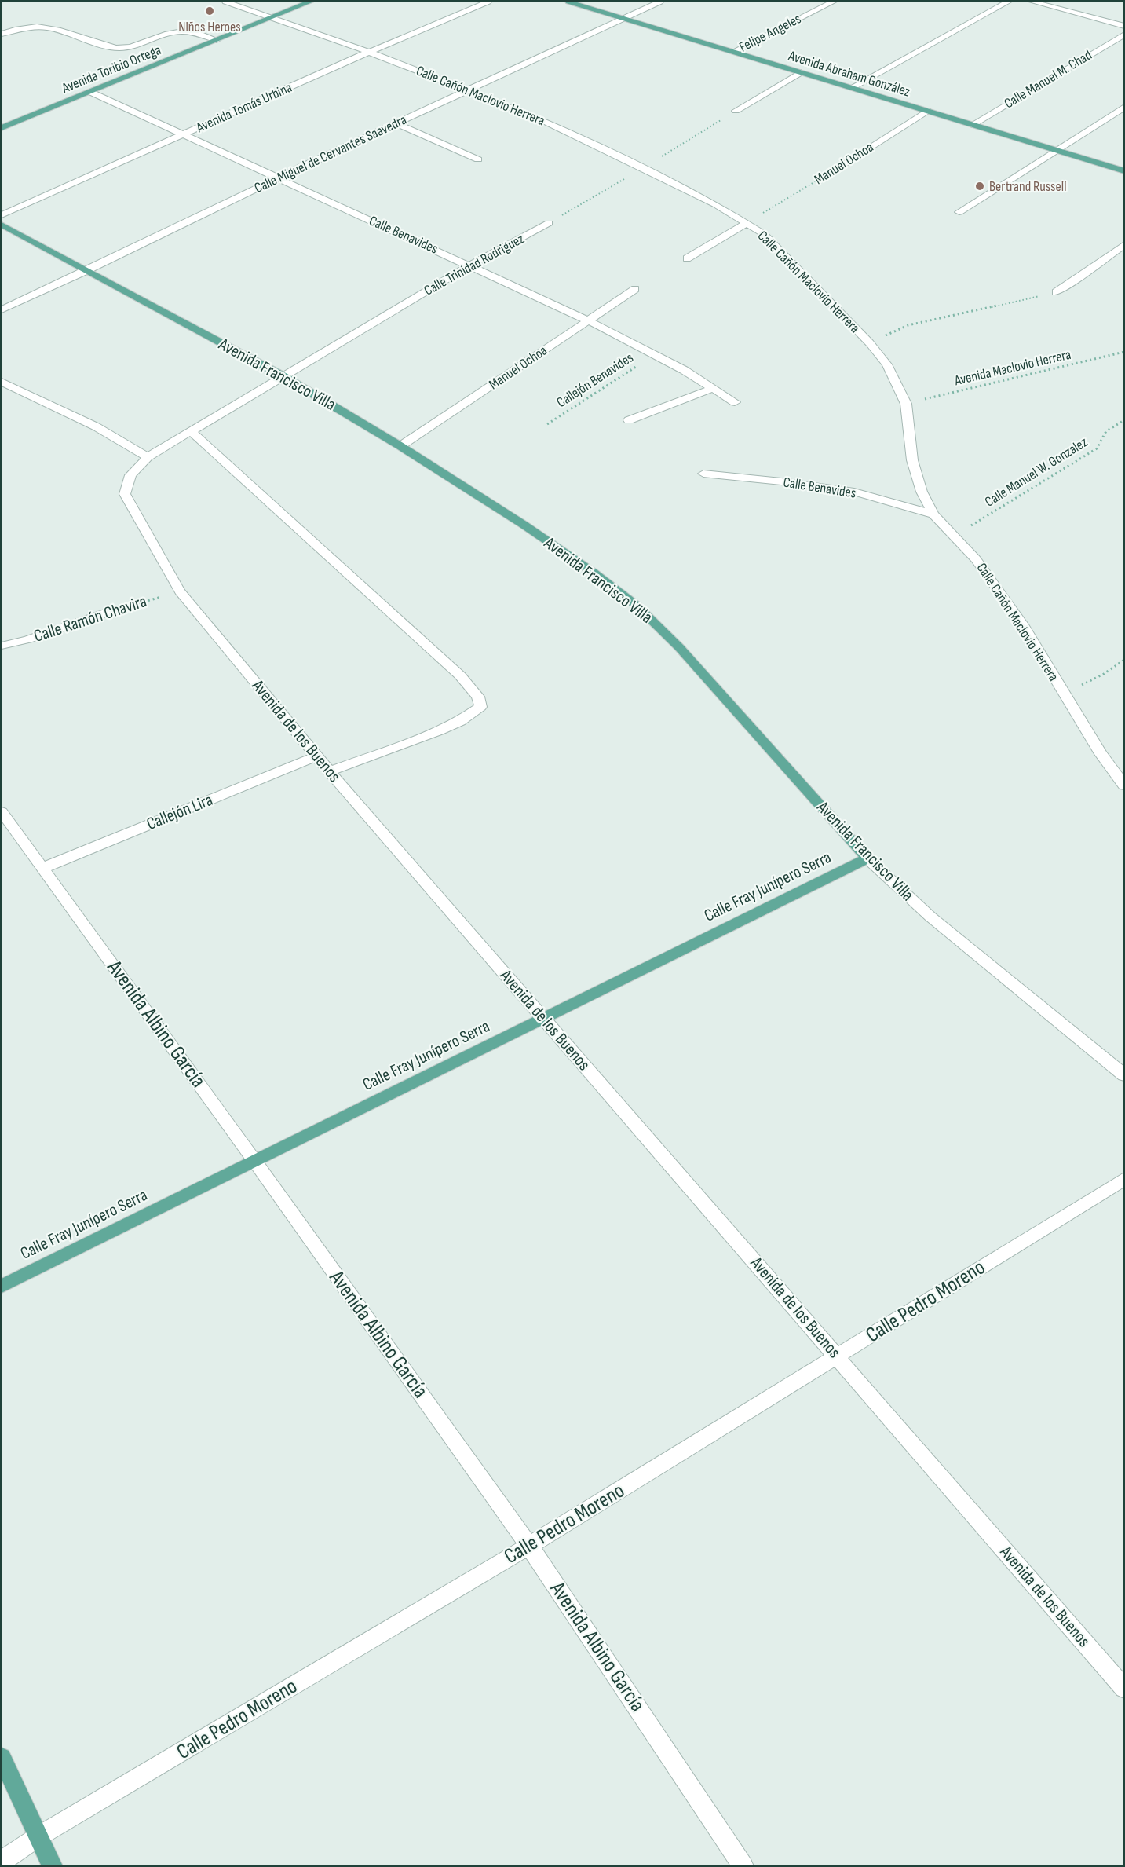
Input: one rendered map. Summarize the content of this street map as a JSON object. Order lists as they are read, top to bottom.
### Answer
{
  "streets": {
    "main road": [
      "Avenida Toribio Ortega",
      "Avenida Abraham González",
      "Avenida Francisco Villa",
      "Calle Fray Junípero Serra"
    ],
    "street": [
      "Felipe Angeles",
      "Calle Manuel M. Chad",
      "Calle Cañón Maclovio Herrera",
      "Avenida Tomás Urbina",
      "Calle Miguel de Cervantes Saavedra",
      "Manuel Ochoa",
      "Calle Benavides",
      "Calle Trinidad Rodriguez",
      "Calle Ramón Chavira",
      "Avenida de los Buenos",
      "Callejón Lira",
      "Avenida Albino García",
      "Calle Pedro Moreno"
    ],
    "path": ["Avenida Maclovio Herrera", "Callejón Benavides", "Calle Manuel W. Gonzalez"]
  },
  "crossings": [
    ["Felipe Angeles", "Avenida Abraham González"],
    ["Avenida Toribio Ortega", "Calle Cañón Maclovio Herrera"],
    ["Avenida Toribio Ortega", "Calle Benavides"],
    ["Avenida Abraham González", "Calle Manuel M. Chad"],
    ["Avenida Abraham González", "Calle Miguel de Cervantes Saavedra"],
    ["Avenida Abraham González", "Manuel Ochoa"],
    ["Calle Cañón Maclovio Herrera", "Avenida Tomás Urbina"],
    ["Calle Cañón Maclovio Herrera", "Calle Miguel de Cervantes Saavedra"],
    ["Calle Cañón Maclovio Herrera", "Manuel Ochoa"],
    ["Calle Cañón Maclovio Herrera", "Calle Benavides"],
    ["Calle Cañón Maclovio Herrera", "Avenida Maclovio Herrera"],
    ["Calle Cañón Maclovio Herrera", "Calle Manuel W. Gonzalez"],
    ["Avenida Tomás Urbina", "Calle Benavides"],
    ["Calle Miguel de Cervantes Saavedra", "Calle Benavides"],
    ["Calle Miguel de Cervantes Saavedra", "Avenida Francisco Villa"],
    ["Manuel Ochoa", "Calle Benavides"],
    ["Manuel Ochoa", "Avenida Francisco Villa"],
    ["Calle Benavides", "Calle Trinidad Rodriguez"],
    ["Calle Benavides", "Callejón Benavides"],
    ["Calle Trinidad Rodriguez", "Avenida Francisco Villa"],
    ["Calle Trinidad Rodriguez", "Avenida de los Buenos"],
    ["Avenida Francisco Villa", "Calle Fray Junípero Serra"],
    ["Calle Ramón Chavira", "Avenida de los Buenos"],
    ["Avenida de los Buenos", "Callejón Lira"],
    ["Avenida de los Buenos", "Calle Fray Junípero Serra"],
    ["Avenida de los Buenos", "Calle Pedro Moreno"],
    ["Callejón Lira", "Avenida Albino García"],
    ["Calle Fray Junípero Serra", "Avenida Albino García"],
    ["Avenida Albino García", "Calle Pedro Moreno"]
  ],
  "places": ["Niños Heroes", "Bertrand Russell"]
}
